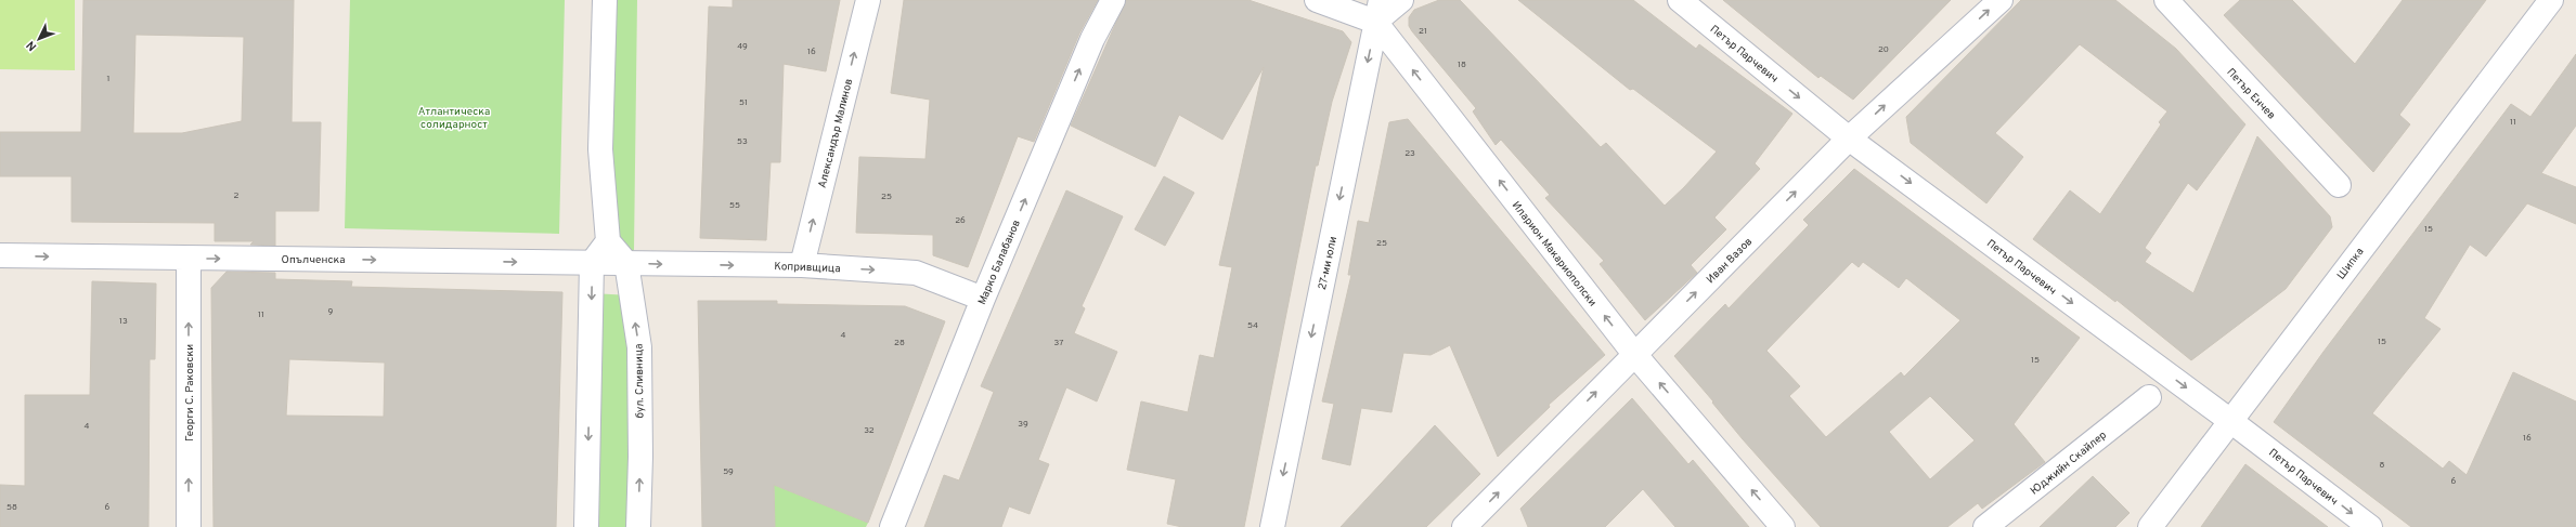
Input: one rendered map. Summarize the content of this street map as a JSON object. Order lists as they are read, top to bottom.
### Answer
{
  "streets": {
    "street": [
      "Петър Парчевич",
      "Петър Енчев",
      "Александър Малинов",
      "Иларион Макариополски",
      "Опълченска",
      "Иван Вазов",
      "Марко Балабанов",
      "27-ми юли",
      "Шипка",
      "Копривщица",
      "бул. Сливница",
      "Георги С. Раковски",
      "Юджийн Скайлер"
    ]
  },
  "crossings": [
    ["Петър Парчевич", "Иван Вазов"],
    ["Петър Парчевич", "Шипка"],
    ["Александър Малинов", "Копривщица"],
    ["Иларион Макариополски", "Иван Вазов"],
    ["Иларион Макариополски", "27-ми юли"],
    ["Опълченска", "Копривщица"],
    ["Опълченска", "бул. Сливница"],
    ["Опълченска", "Георги С. Раковски"],
    ["Марко Балабанов", "Копривщица"],
    ["Копривщица", "бул. Сливница"]
  ],
  "one_way": [
    "Петър Парчевич",
    "Александър Малинов",
    "Иларион Макариополски",
    "Опълченска",
    "Иван Вазов",
    "Марко Балабанов",
    "27-ми юли",
    "Копривщица",
    "Георги С. Раковски"
  ],
  "parks": ["Атлантическа солидарност"],
  "house_numbers": [
    "21",
    "49",
    "20",
    "16",
    "18",
    "1",
    "51",
    "11",
    "53",
    "23",
    "2",
    "25",
    "55",
    "26",
    "15",
    "25",
    "9",
    "11",
    "13",
    "54",
    "4",
    "15",
    "28",
    "37",
    "15",
    "39",
    "4",
    "32",
    "16",
    "8",
    "59",
    "6",
    "58",
    "6"
  ],
  "north": "bottom left"
}
